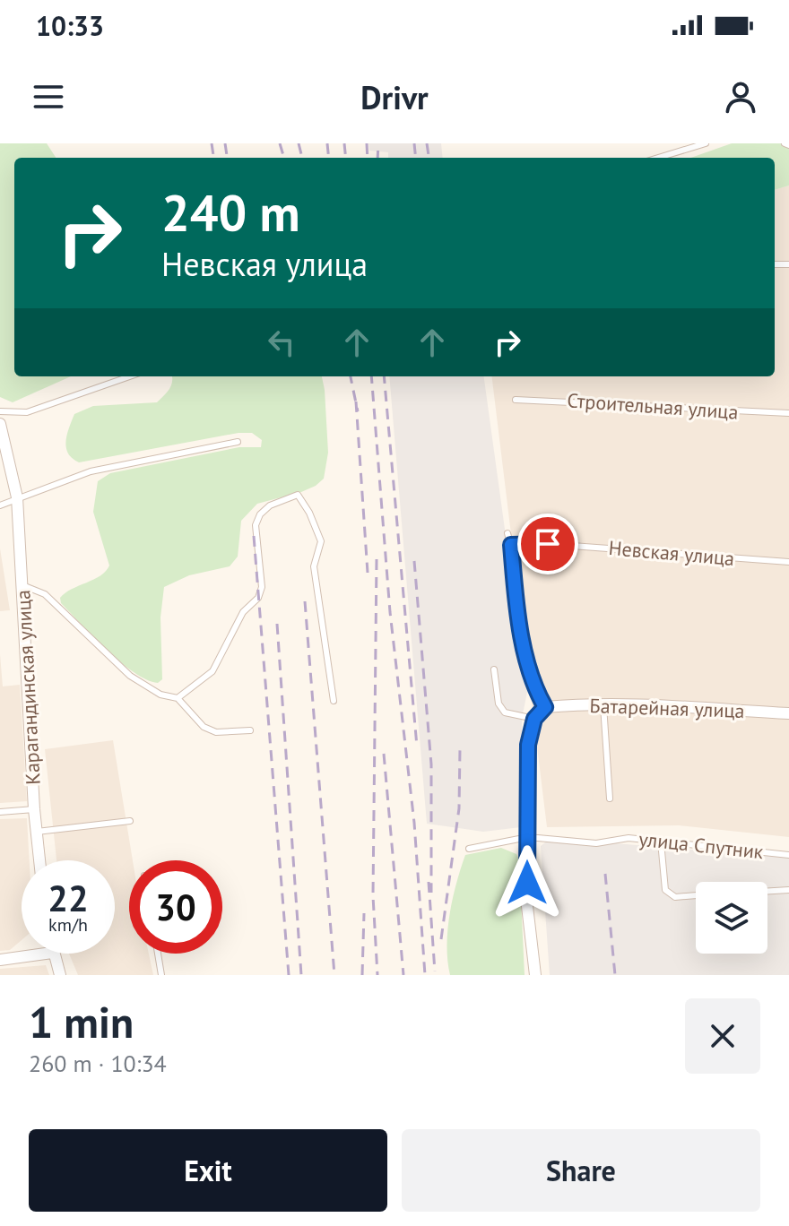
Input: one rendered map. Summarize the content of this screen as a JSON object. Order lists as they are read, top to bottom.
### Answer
{
  "streets": {
    "street": ["Карагандинская улица", "Батарейная улица"],
    "lane": ["Строительная улица", "Невская улица", "улица Спутник"]
  },
  "page": {
    "status": "10:33",
    "header": "Drivr",
    "turn": ["240 m", "Невская улица"],
    "speed": "22 km/h",
    "limit": "30",
    "heading": ["1 min", "260 m · 10:34"],
    "buttons": ["Exit", "Share"]
  }
}
